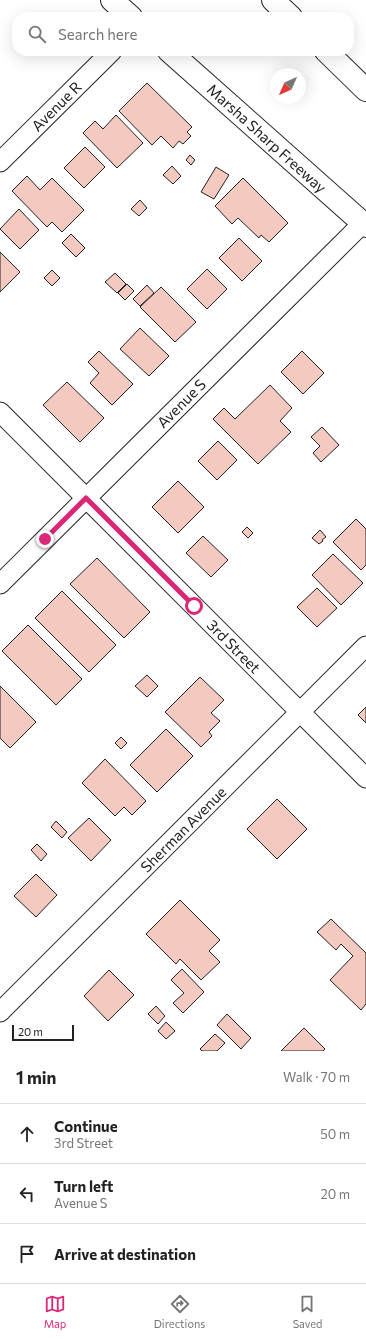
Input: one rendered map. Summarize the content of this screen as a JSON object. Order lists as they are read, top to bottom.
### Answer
{
  "streets": {
    "main road": ["Marsha Sharp Freeway"],
    "street": [
      "Avenue R",
      "Avenue S",
      "3rd Street",
      "Sherman Avenue"
    ]
  },
  "crossings": [
    ["Marsha Sharp Freeway", "Avenue S"],
    ["Avenue S", "3rd Street"],
    ["3rd Street", "Sherman Avenue"]
  ],
  "scale_bar": "20 m",
  "north": "bottom left",
  "page": {
    "search": "Search here",
    "scale": "20 m",
    "heading": ["1 min", "Walk · 70 m"],
    "list": [
      ["Continue", "3rd Street", "50 m"],
      ["Turn left", "Avenue S", "20 m"],
      "Arrive at destination"
    ],
    "nav": ["Map", "Directions", "Saved"]
  }
}
